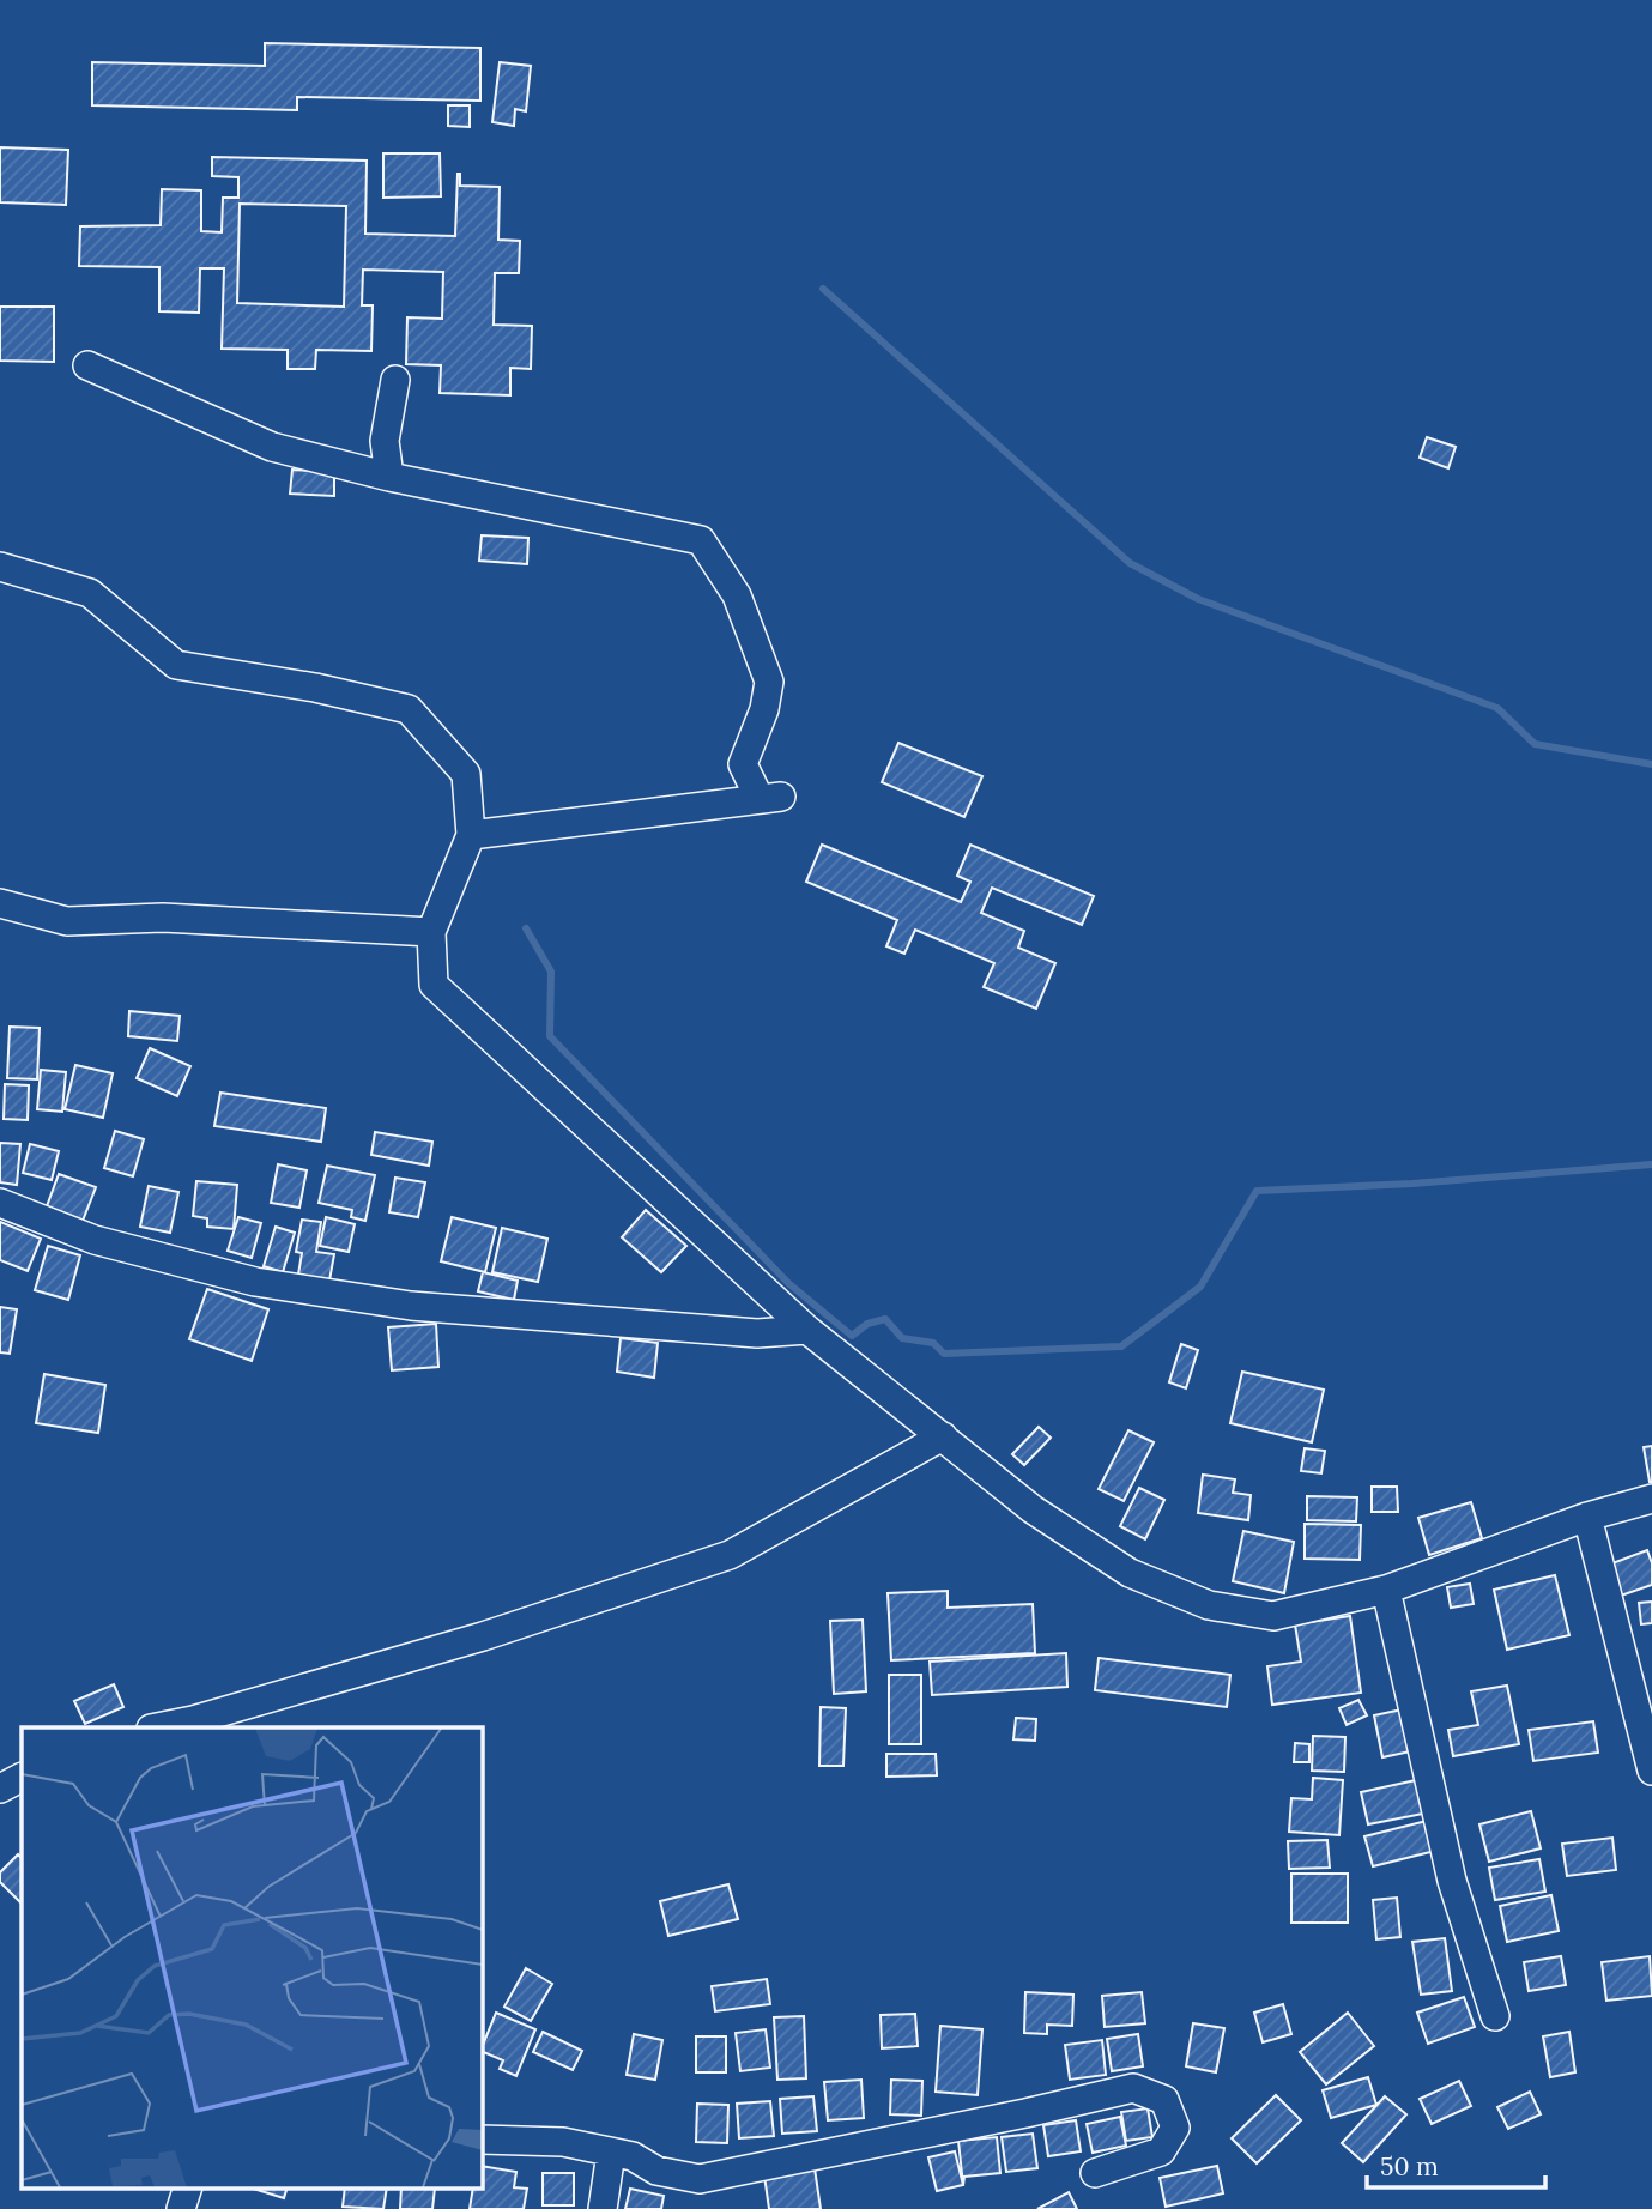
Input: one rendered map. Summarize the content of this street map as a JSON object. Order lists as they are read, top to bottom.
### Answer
{
  "scale_bar": "50 m"
}
